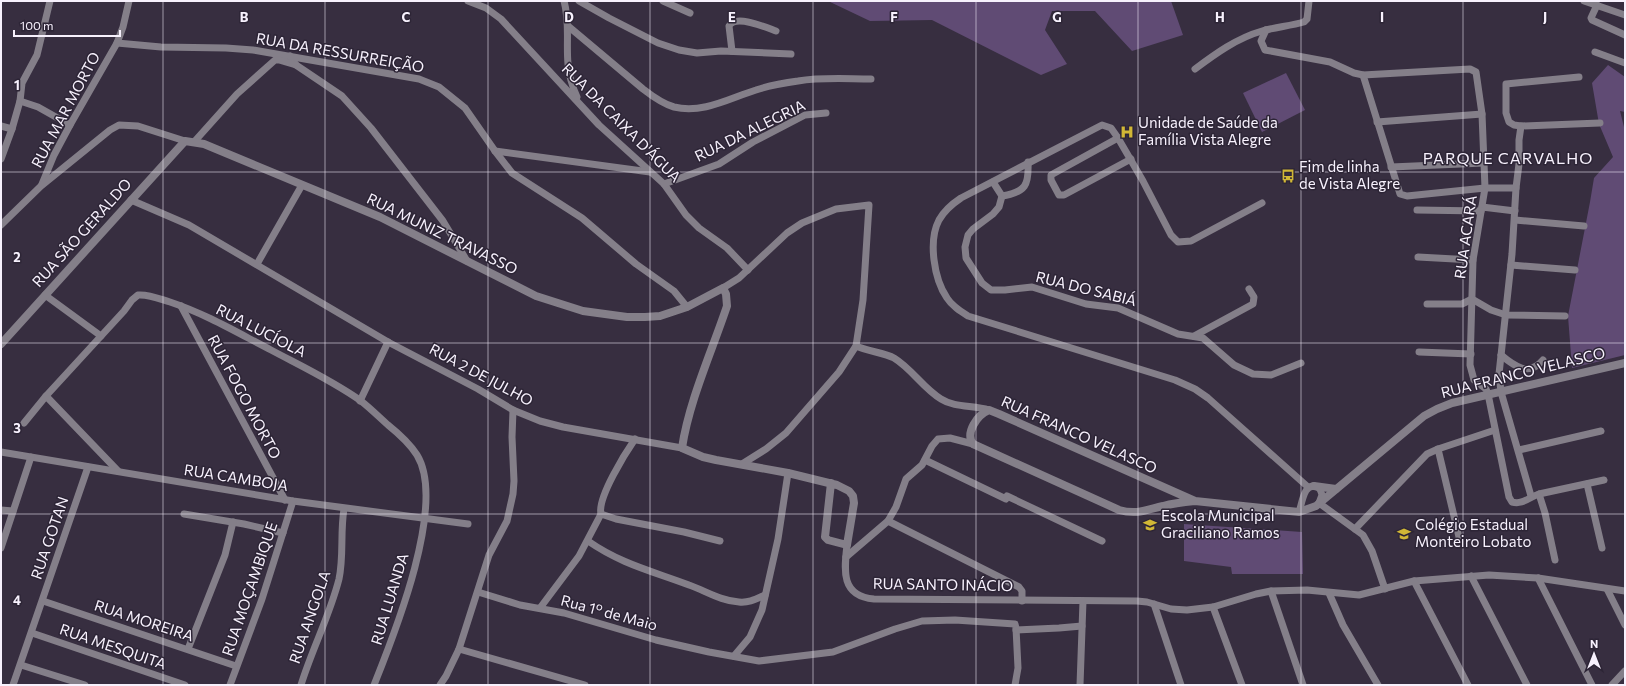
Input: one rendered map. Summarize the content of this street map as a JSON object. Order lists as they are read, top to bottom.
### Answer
{
  "streets": {
    "street": [
      "RUA DA RESSURREIÇÃO",
      "RUA MAR MORTO",
      "RUA DA CAIXA D'ÁGUA",
      "RUA DA ALEGRIA",
      "RUA SÃO GERALDO",
      "RUA MUNIZ TRAVASSO",
      "RUA ACARÁ",
      "RUA DO SABIÁ",
      "RUA LUCÍOLA",
      "RUA FRANCO VELASCO",
      "RUA 2 DE JULHO",
      "RUA FOGO MORTO",
      "RUA CAMBOJA",
      "RUA GOTAN",
      "RUA SANTO INÁCIO",
      "RUA MOÇAMBIQUE",
      "RUA LUANDA",
      "Rua 1º de Maio",
      "RUA ANGOLA",
      "RUA MOREIRA",
      "RUA MESQUITA"
    ]
  },
  "crossings": [
    ["RUA DA RESSURREIÇÃO", "RUA MAR MORTO"],
    ["RUA DA RESSURREIÇÃO", "RUA MUNIZ TRAVASSO"],
    ["RUA MAR MORTO", "RUA MUNIZ TRAVASSO"],
    ["RUA DA CAIXA D'ÁGUA", "RUA DA ALEGRIA"],
    ["RUA DA CAIXA D'ÁGUA", "RUA MUNIZ TRAVASSO"],
    ["RUA SÃO GERALDO", "RUA MUNIZ TRAVASSO"],
    ["RUA SÃO GERALDO", "RUA 2 DE JULHO"],
    ["RUA ACARÁ", "RUA FRANCO VELASCO"],
    ["RUA LUCÍOLA", "RUA FOGO MORTO"],
    ["RUA LUCÍOLA", "RUA CAMBOJA"],
    ["RUA LUCÍOLA", "RUA LUANDA"],
    ["RUA 2 DE JULHO", "RUA SANTO INÁCIO"],
    ["RUA FOGO MORTO", "RUA CAMBOJA"],
    ["RUA CAMBOJA", "RUA GOTAN"],
    ["RUA CAMBOJA", "RUA MOÇAMBIQUE"],
    ["RUA CAMBOJA", "RUA LUANDA"],
    ["RUA CAMBOJA", "RUA ANGOLA"],
    ["RUA GOTAN", "RUA MOREIRA"],
    ["RUA GOTAN", "RUA MESQUITA"],
    ["RUA MOÇAMBIQUE", "RUA MOREIRA"]
  ],
  "districts": ["PARQUE CARVALHO"],
  "places": {
    "hospital": ["Unidade de Saúde da Família Vista Alegre"],
    "bus stop": ["Fim de linha de Vista Alegre"],
    "school or university": ["Escola Municipal Graciliano Ramos", "Colégio Estadual Monteiro Lobato"]
  },
  "scale_bar": "100 m",
  "north": "top",
  "grid": {
    "columns": [
      "B",
      "C",
      "D",
      "E",
      "F",
      "G",
      "H",
      "I",
      "J"
    ],
    "rows": [
      "1",
      "2",
      "3",
      "4"
    ]
  }
}
